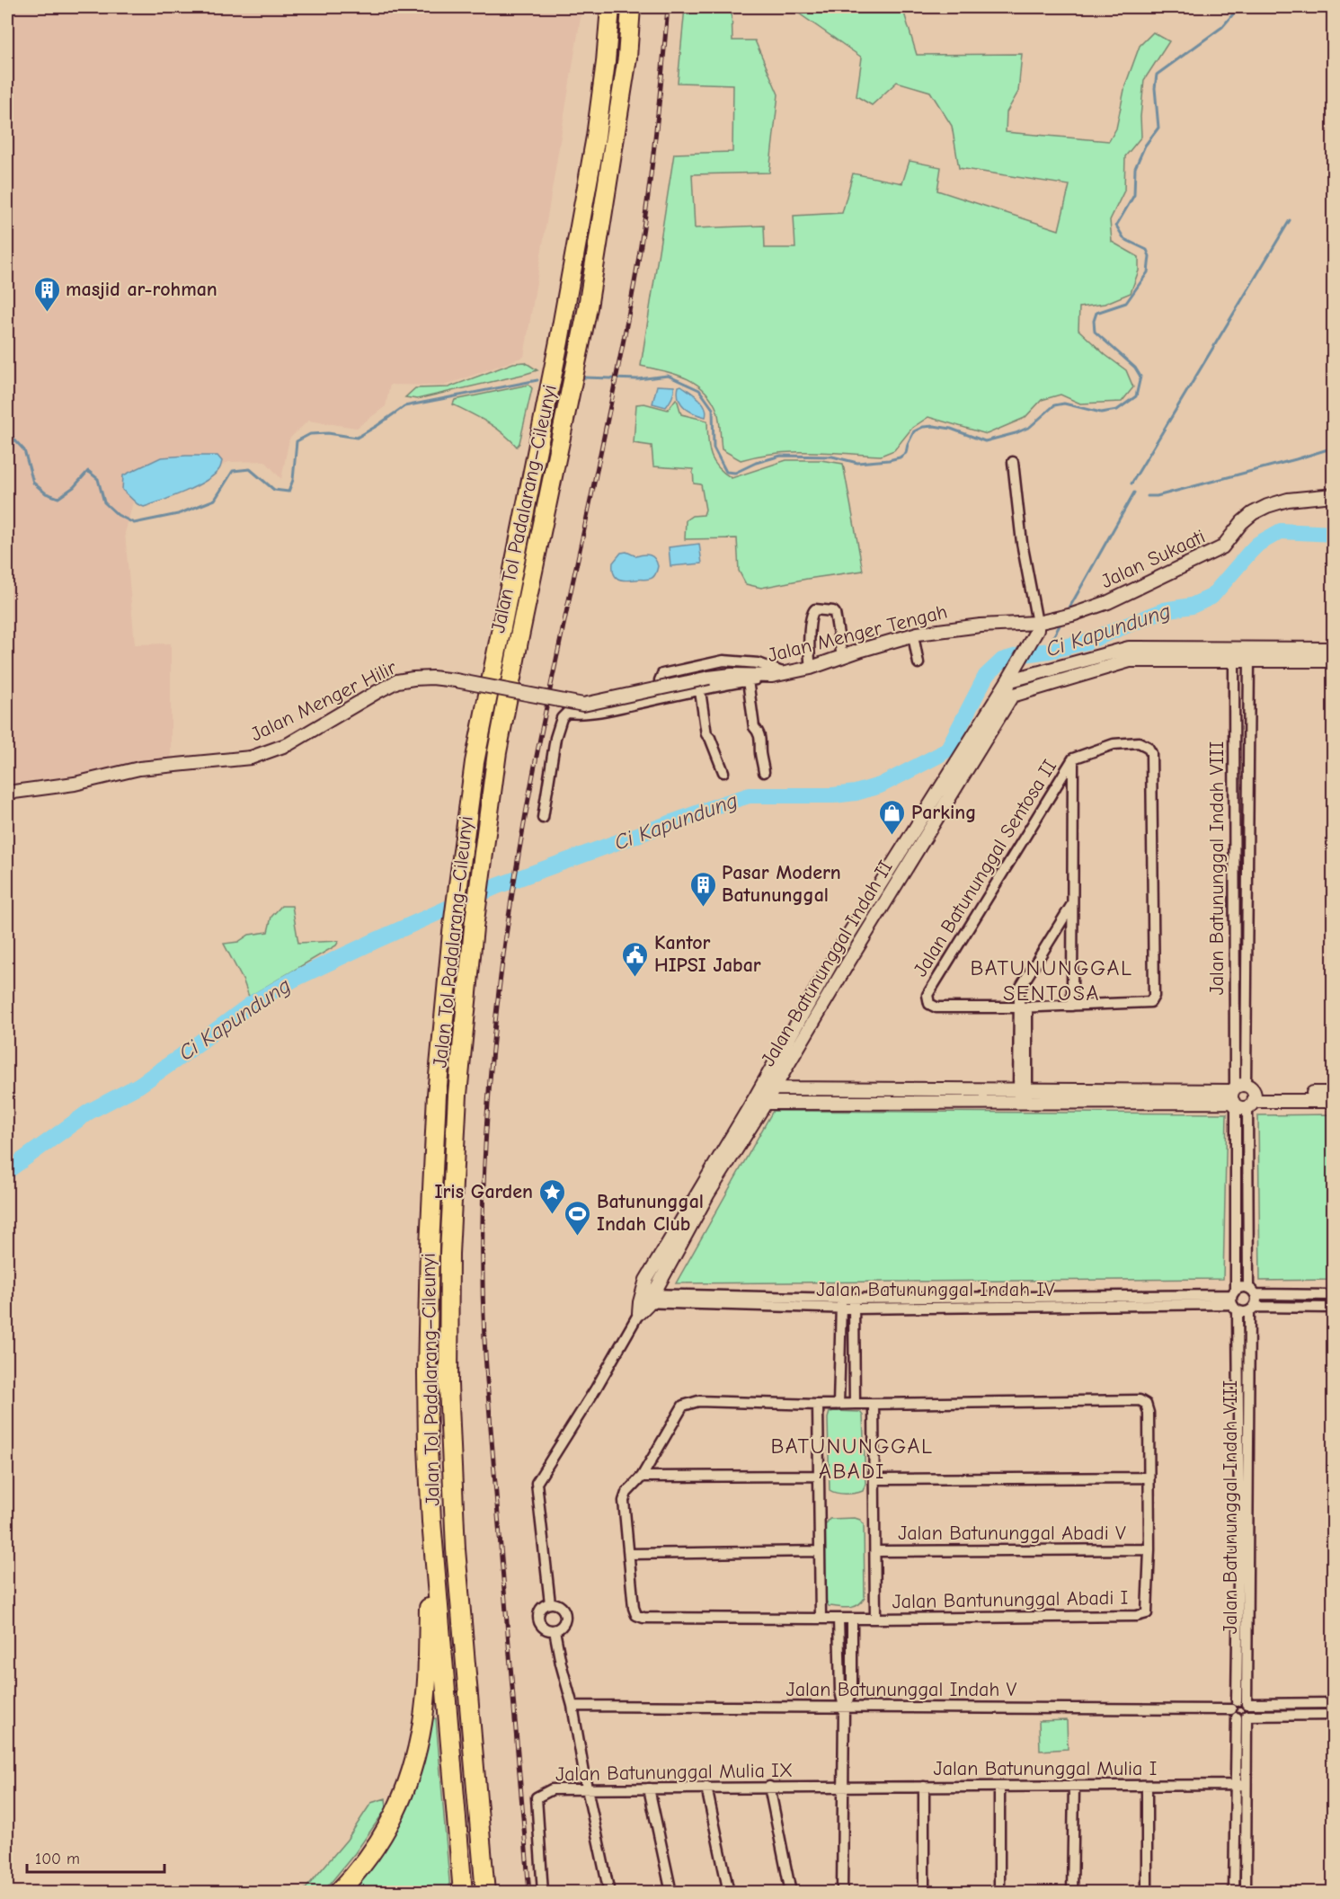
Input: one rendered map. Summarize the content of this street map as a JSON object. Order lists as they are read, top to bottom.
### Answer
{
  "streets": {
    "highway": ["Jalan Tol Padalarang–Cileunyi"],
    "street": [
      "Jalan Sukaati",
      "Jalan Menger Tengah",
      "Jalan Menger Hilir",
      "Jalan Batununggal Sentosa II",
      "Jalan Batununggal Indah VIII",
      "Jalan Batununggal Indah II",
      "Jalan Batununggal Indah IV",
      "Jalan Batununggal Abadi V",
      "Jalan Bantununggal Abadi I",
      "Jalan Batununggal Indah V",
      "Jalan Batununggal Mulia I",
      "Jalan Batununggal Mulia IX"
    ]
  },
  "crossings": [
    ["Jalan Sukaati", "Jalan Menger Tengah"],
    ["Jalan Sukaati", "Jalan Batununggal Indah II"],
    ["Jalan Menger Tengah", "Jalan Menger Hilir"],
    ["Jalan Menger Tengah", "Jalan Batununggal Indah II"],
    ["Jalan Batununggal Indah VIII", "Jalan Batununggal Indah IV"],
    ["Jalan Batununggal Indah VIII", "Jalan Batununggal Indah V"],
    ["Jalan Batununggal Indah VIII", "Jalan Batununggal Mulia I"],
    ["Jalan Batununggal Indah II", "Jalan Batununggal Indah IV"],
    ["Jalan Batununggal Abadi V", "Jalan Bantununggal Abadi I"],
    ["Jalan Batununggal Mulia I", "Jalan Batununggal Mulia IX"]
  ],
  "districts": ["BATUNUNGGAL SENTOSA", "BATUNUNGGAL ABADI"],
  "water": ["Ci Kapundung"],
  "places": {
    "building": ["masjid ar-rohman", "Pasar Modern Batununggal"],
    "shop": ["Parking"],
    "public building": ["Kantor HIPSI Jabar"],
    "place": ["Iris Garden"],
    "sports": ["Batununggal Indah Club"]
  },
  "scale_bar": "100 m"
}
